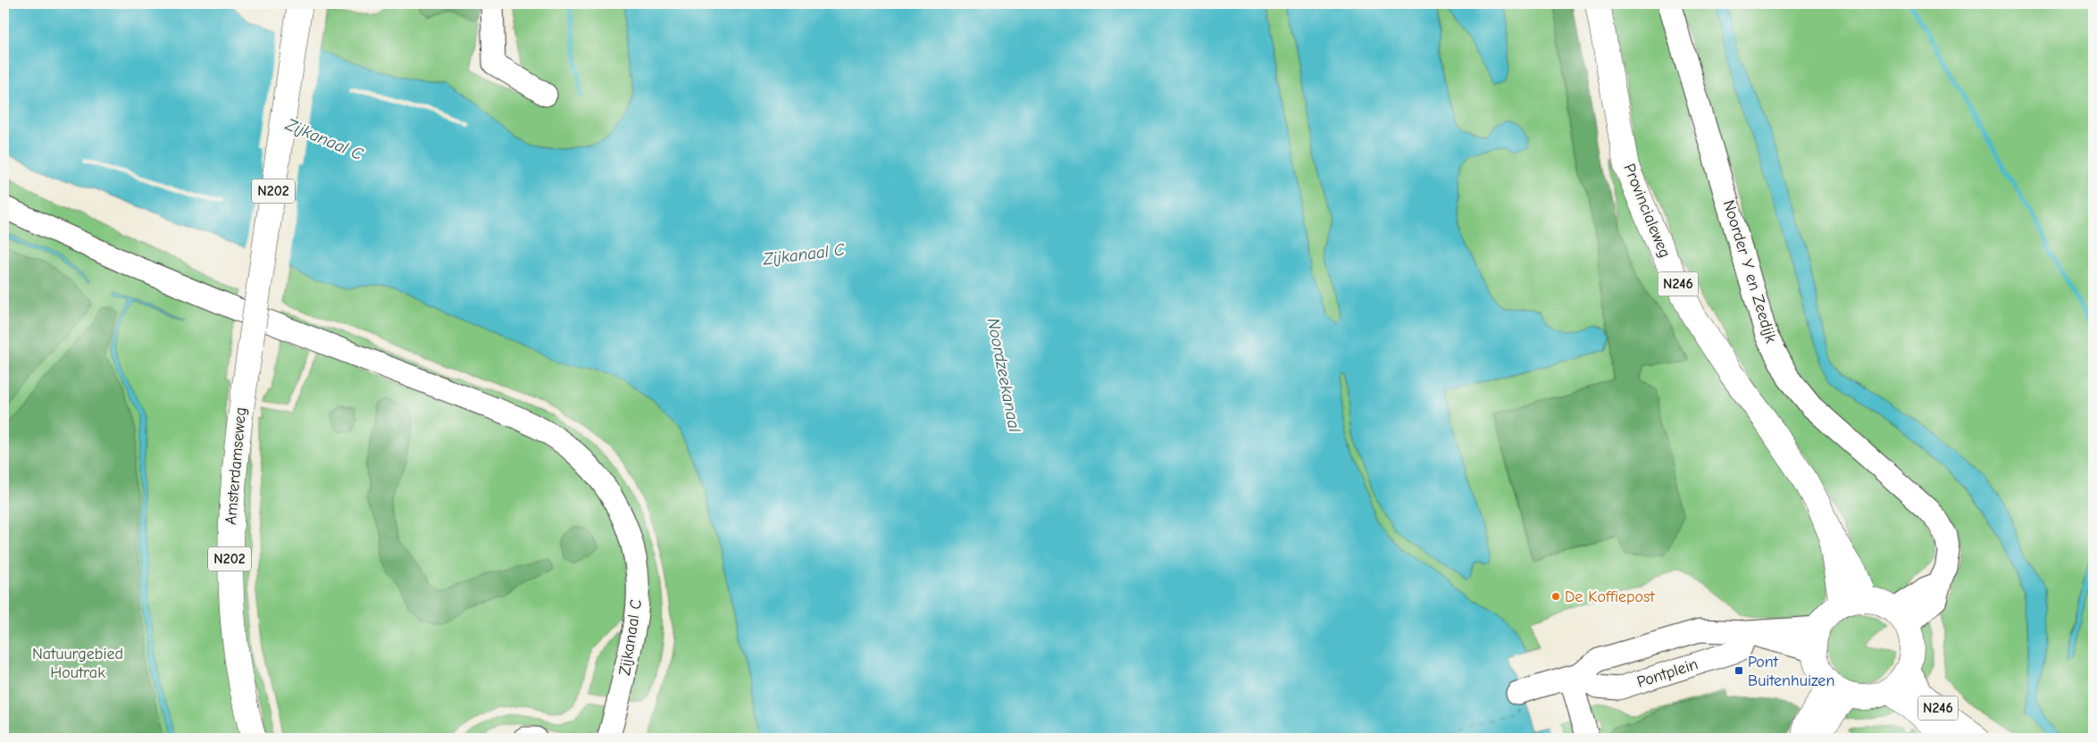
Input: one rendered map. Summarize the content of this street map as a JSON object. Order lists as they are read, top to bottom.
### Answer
{
  "streets": {
    "main road": [
      "N202",
      "Provincialeweg",
      "N246",
      "Amsterdamseweg"
    ],
    "street": ["Noorder Y en Zeedijk", "Zijkanaal C", "Pontplein"]
  },
  "crossings": [
    ["Provincialeweg", "Noorder Y en Zeedijk"],
    ["Provincialeweg", "N246"],
    ["Provincialeweg", "Pontplein"],
    ["Noorder Y en Zeedijk", "N246"],
    ["Noorder Y en Zeedijk", "Pontplein"],
    ["N246", "Pontplein"]
  ],
  "water": ["Zijkanaal C", "Noordzeekanaal"],
  "parks": ["Natuurgebied Houtrak"],
  "places": {
    "other": ["De Koffiepost"],
    "transit": ["Pont Buitenhuizen"]
  }
}
